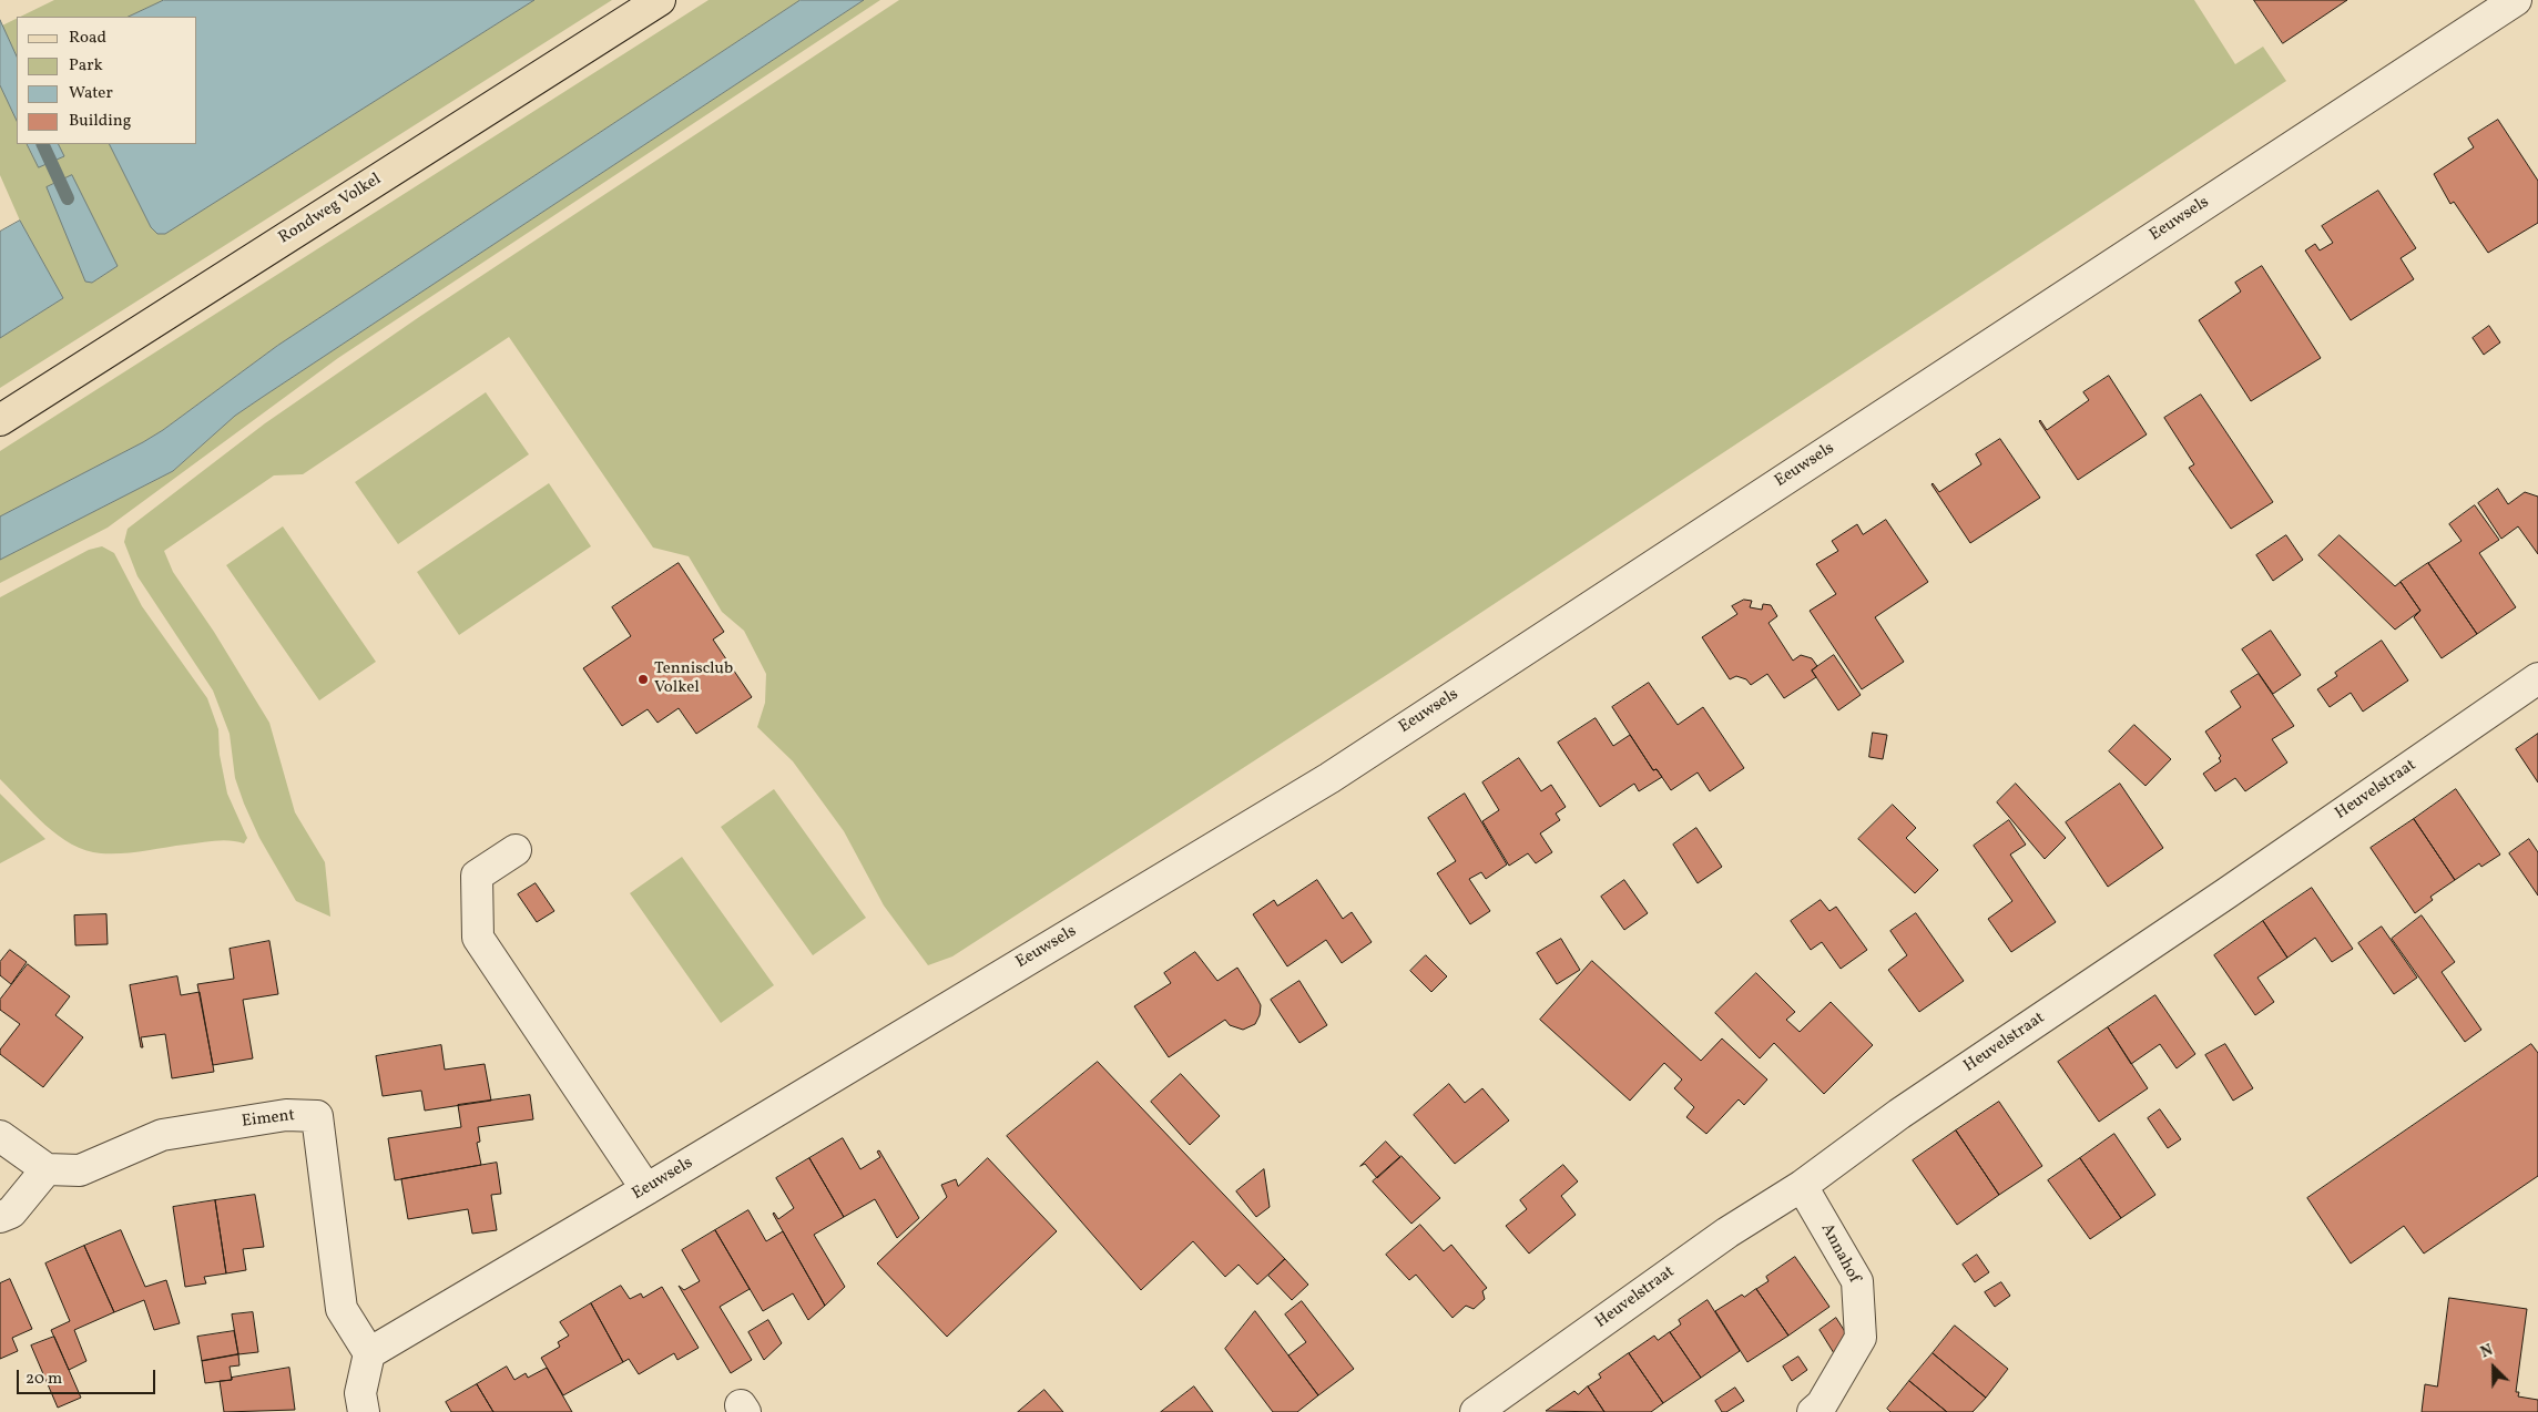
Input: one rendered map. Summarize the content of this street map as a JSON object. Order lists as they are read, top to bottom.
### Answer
{
  "streets": {
    "main road": ["Rondweg Volkel"],
    "street": [
      "Eeuwsels",
      "Heuvelstraat",
      "Eiment",
      "Annahof"
    ]
  },
  "crossings": [
    ["Eeuwsels", "Eiment"],
    ["Heuvelstraat", "Annahof"]
  ],
  "places": ["Tennisclub Volkel"],
  "legend": [
    "Road",
    "Park",
    "Water",
    "Building"
  ],
  "scale_bar": "20 m",
  "north": "top left"
}
